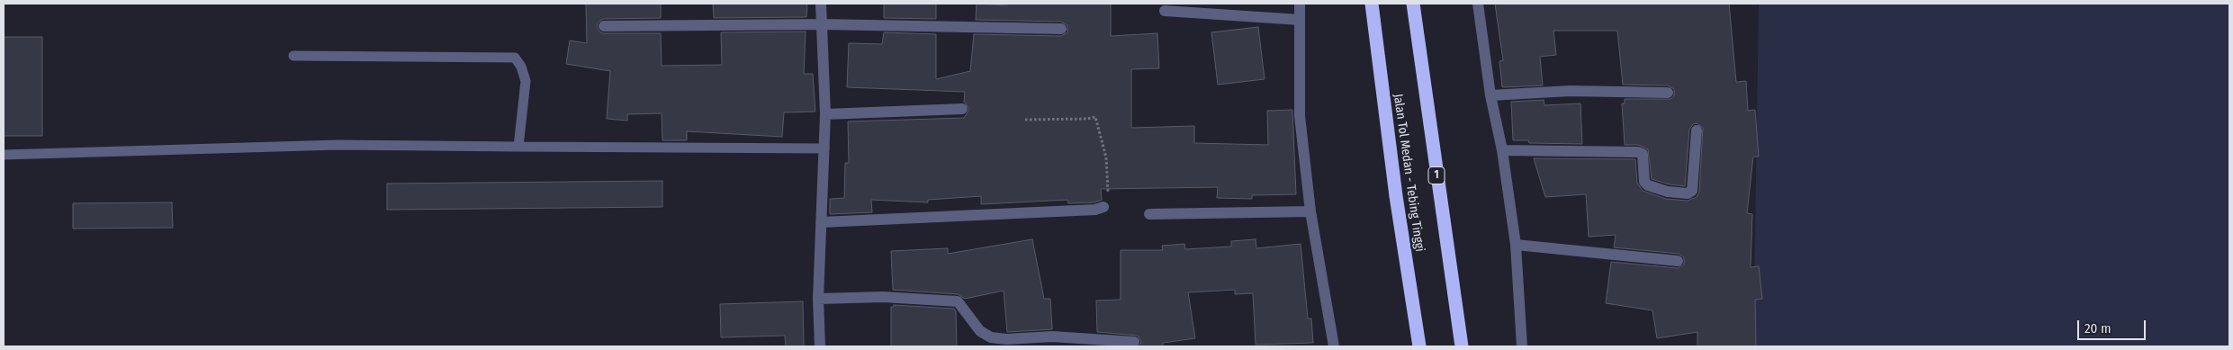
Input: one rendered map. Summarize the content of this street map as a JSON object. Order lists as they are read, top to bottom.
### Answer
{
  "streets": {
    "highway": ["Jalan Tol Medan - Tebing Tinggi", "1"]
  },
  "scale_bar": "20 m"
}
